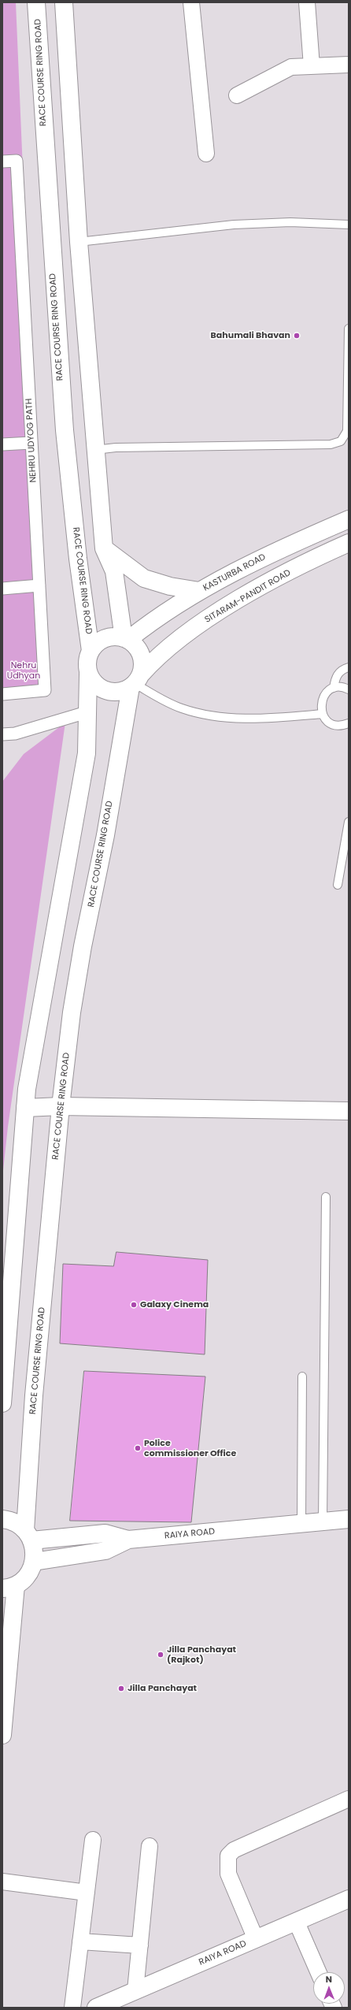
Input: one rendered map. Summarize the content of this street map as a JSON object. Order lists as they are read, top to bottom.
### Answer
{
  "streets": {
    "main road": [
      "RACE COURSE RING ROAD",
      "KASTURBA ROAD",
      "SITARAM-PANDIT ROAD",
      "RAIYA ROAD"
    ],
    "street": ["NEHRU UDYOG PATH"]
  },
  "crossings": [
    ["RACE COURSE RING ROAD", "KASTURBA ROAD"],
    ["RACE COURSE RING ROAD", "SITARAM-PANDIT ROAD"],
    ["RACE COURSE RING ROAD", "RAIYA ROAD"],
    ["KASTURBA ROAD", "SITARAM-PANDIT ROAD"]
  ],
  "parks": ["Nehru Udhyan"],
  "places": [
    "Bahumali Bhavan",
    "Galaxy Cinema",
    "Police commissioner Office",
    "Jilla Panchayat (Rajkot)",
    "Jilla Panchayat"
  ],
  "north": "top"
}
